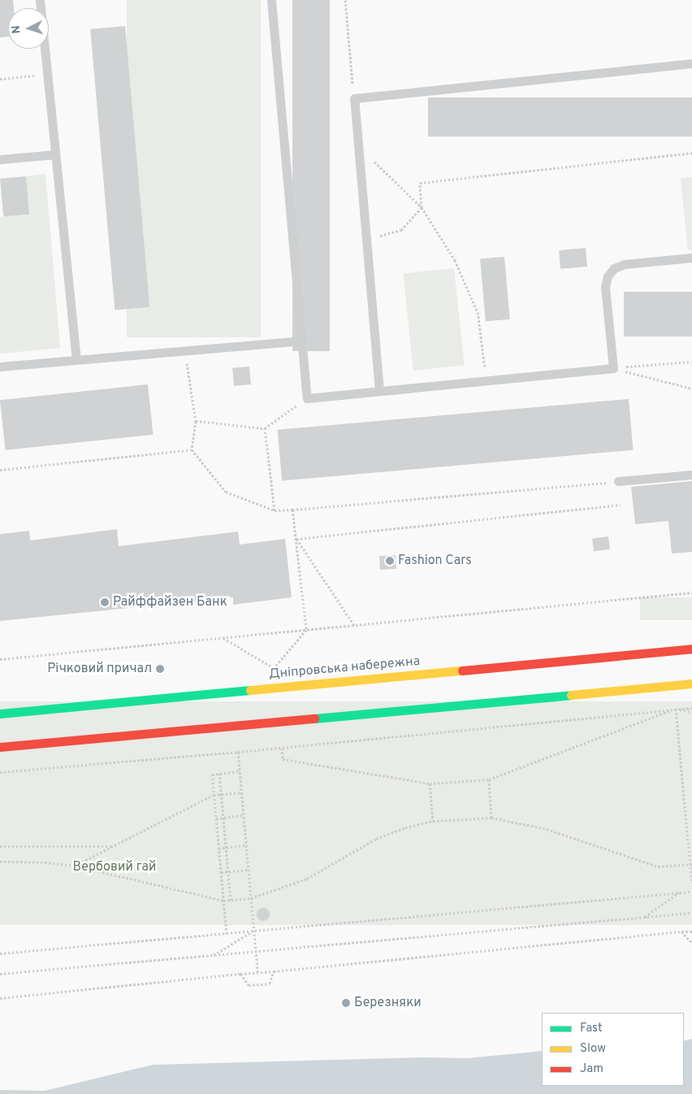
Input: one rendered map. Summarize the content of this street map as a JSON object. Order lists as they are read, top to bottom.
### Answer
{
  "streets": {
    "main road": ["Дніпровська набережна"]
  },
  "parks": ["Вербовий гай"],
  "places": [
    "Fashion Cars",
    "Райффайзен Банк",
    "Річковий причал",
    "Березняки"
  ],
  "legend": ["Fast", "Slow", "Jam"],
  "north": "left"
}
